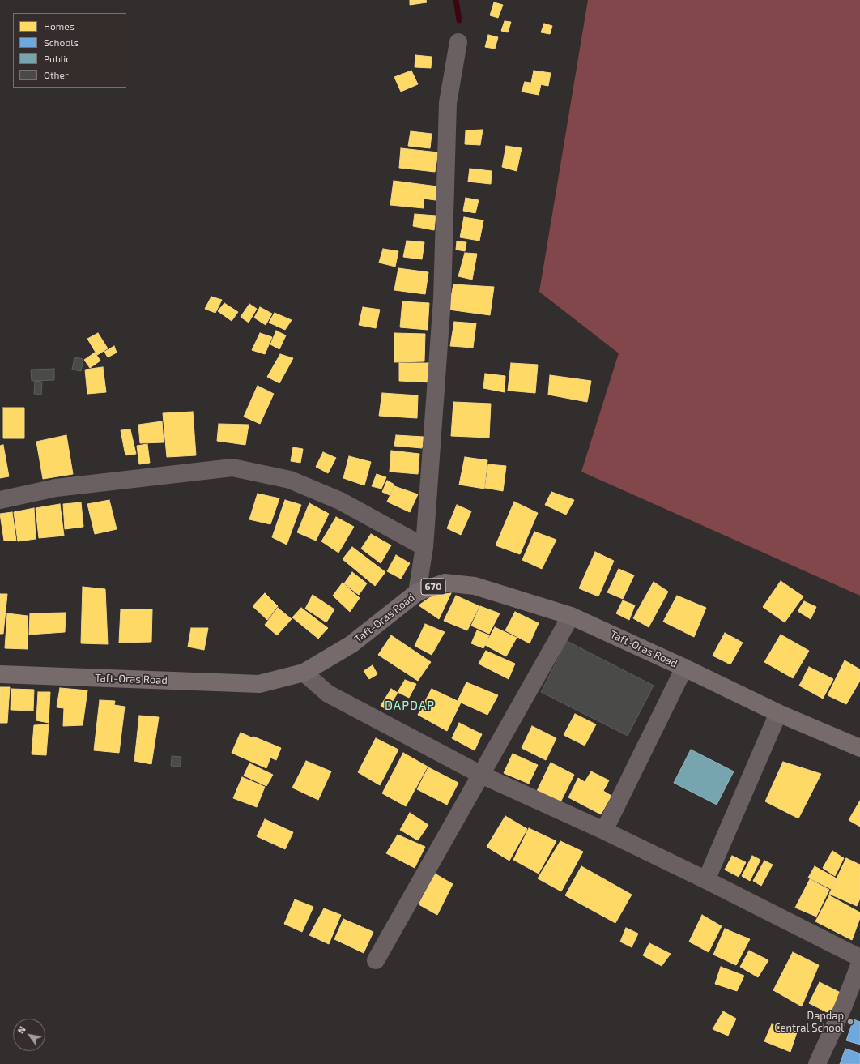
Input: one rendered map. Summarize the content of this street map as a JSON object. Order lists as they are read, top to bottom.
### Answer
{
  "streets": {
    "main road": ["670", "Taft-Oras Road"]
  },
  "districts": ["DAPDAP"],
  "places": ["Dapdap Central School"],
  "legend": [
    "Homes",
    "Schools",
    "Public",
    "Other"
  ],
  "north": "top left"
}
